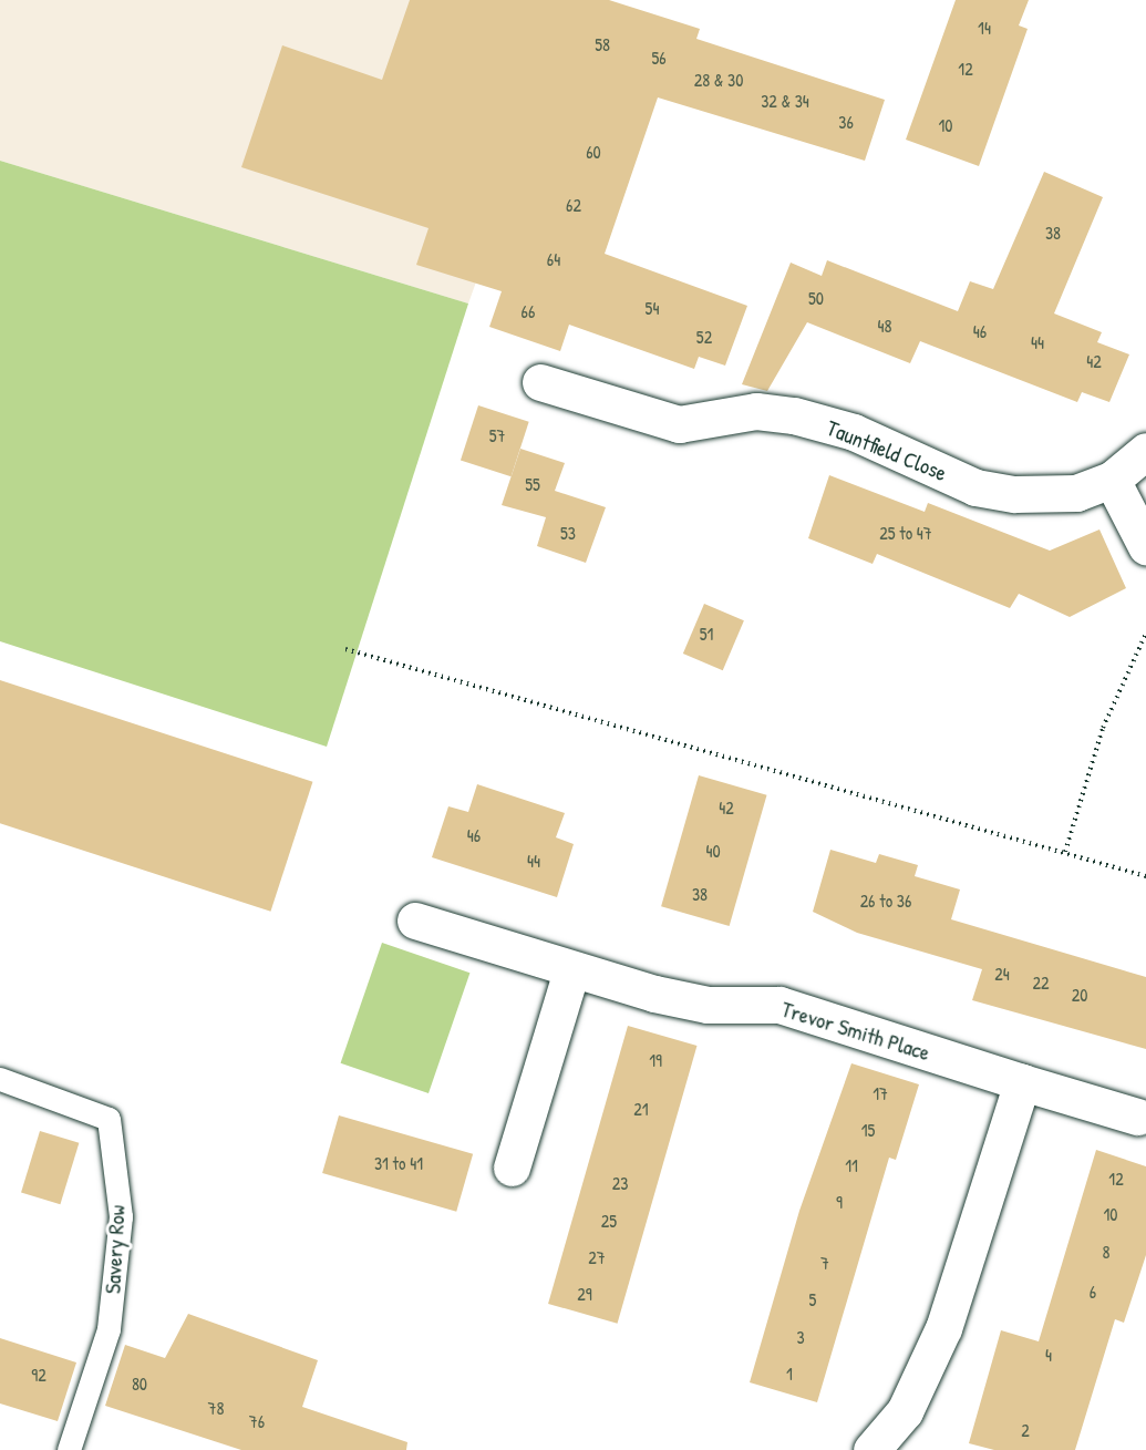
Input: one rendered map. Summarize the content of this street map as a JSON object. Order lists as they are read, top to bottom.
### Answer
{
  "streets": {
    "street": ["Tauntfield Close", "Trevor Smith Place"],
    "lane": ["Savery Row"]
  },
  "house_numbers": [
    "14",
    "58",
    "56",
    "12",
    "28 & 30",
    "32 & 34",
    "36",
    "10",
    "60",
    "62",
    "38",
    "64",
    "50",
    "54",
    "66",
    "48",
    "46",
    "52",
    "44",
    "42",
    "57",
    "55",
    "53",
    "25 to 47",
    "51",
    "42",
    "46",
    "40",
    "44",
    "38",
    "26 to 36",
    "24",
    "22",
    "20",
    "19",
    "17",
    "21",
    "15",
    "31 to 41",
    "11",
    "12",
    "23",
    "9",
    "10",
    "25",
    "8",
    "27",
    "7",
    "6",
    "29",
    "5",
    "3",
    "4",
    "1",
    "92",
    "80",
    "78",
    "76",
    "2"
  ]
}
